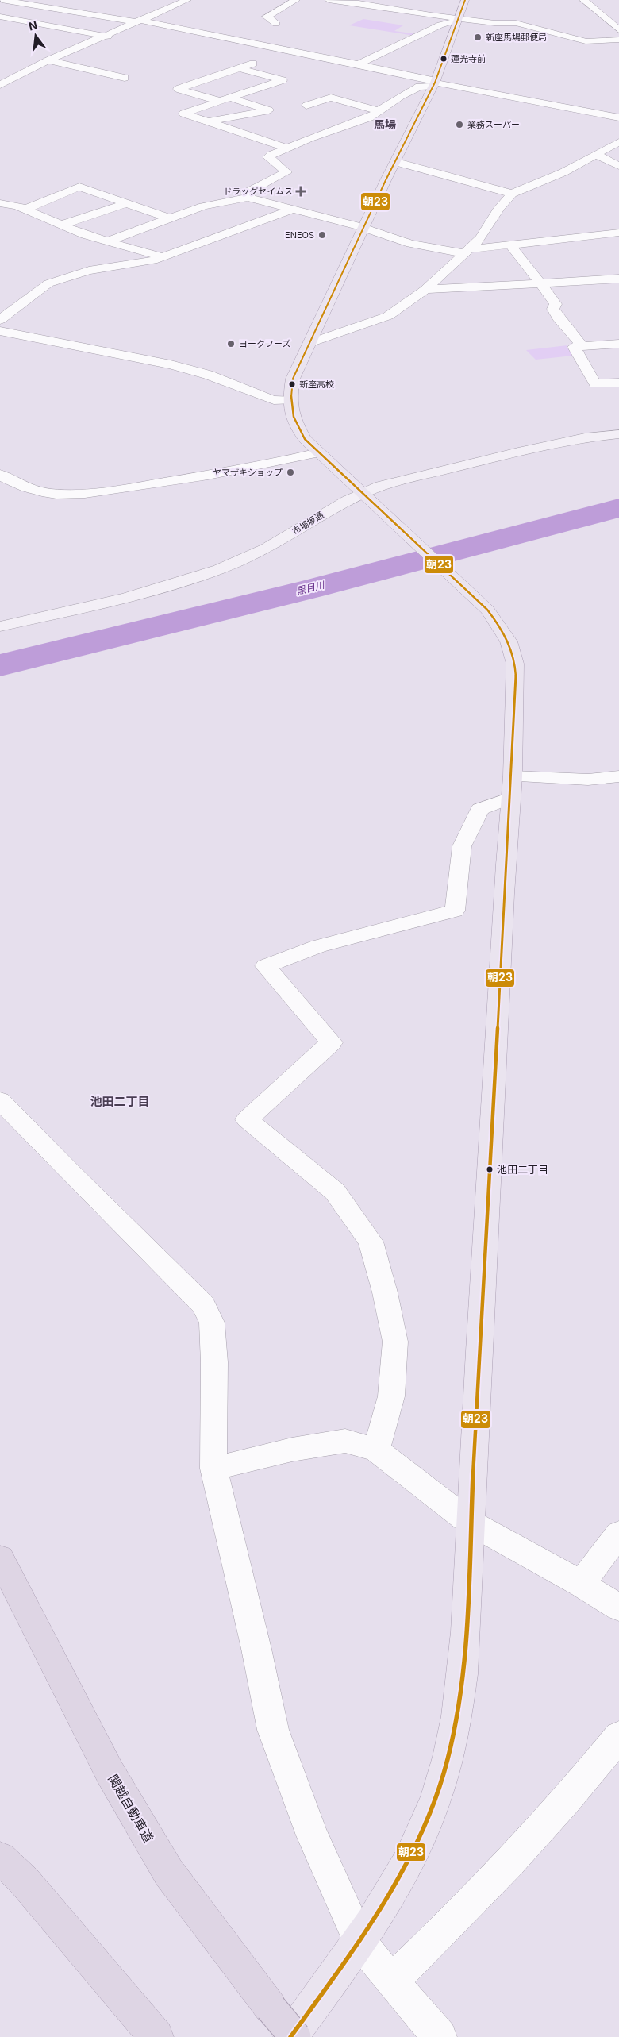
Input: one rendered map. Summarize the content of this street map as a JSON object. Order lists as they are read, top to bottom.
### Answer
{
  "streets": {
    "highway": ["関越自動車道"],
    "street": ["市場坂通"]
  },
  "districts": ["馬場", "池田二丁目"],
  "water": ["黒目川"],
  "places": {
    "other": [
      "新座馬場郵便局",
      "蓮光寺前",
      "業務スーパー",
      "ENEOS",
      "ヨークフーズ",
      "新座高校",
      "ヤマザキショップ",
      "池田二丁目"
    ],
    "health": ["ドラッグセイムス"]
  },
  "lines": ["transit line 朝23"],
  "north": "top"
}
